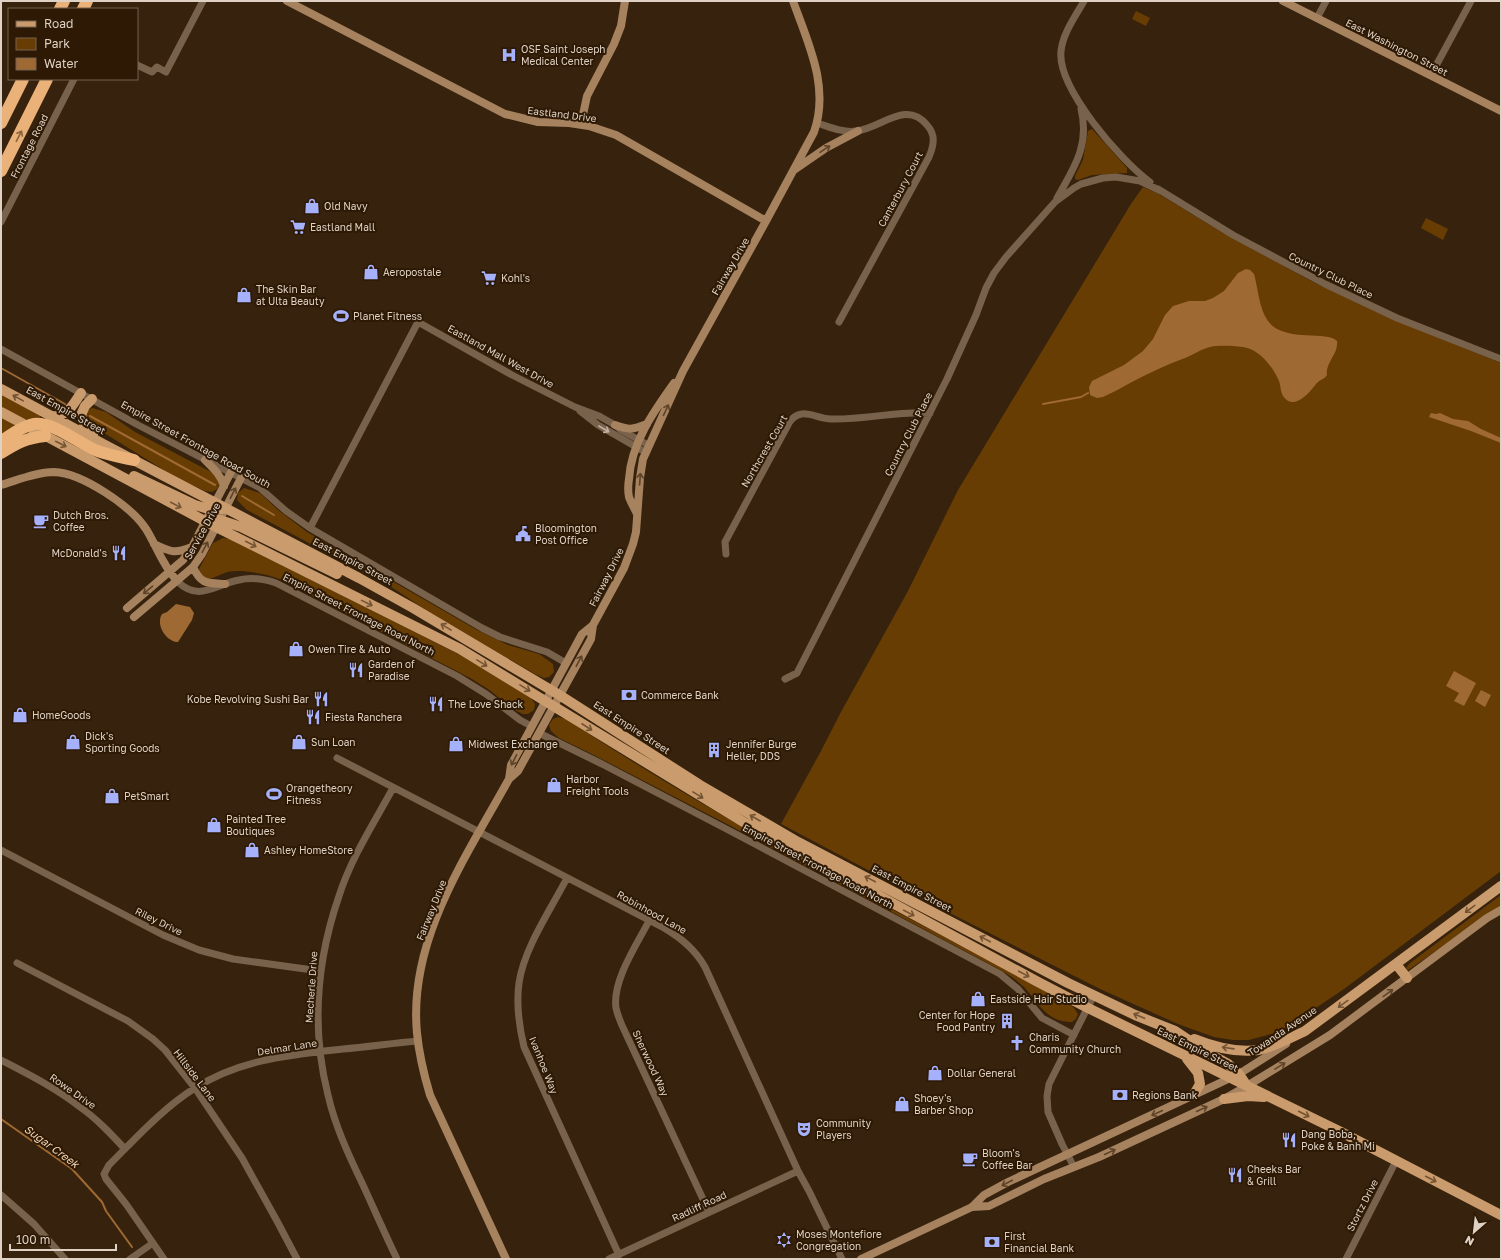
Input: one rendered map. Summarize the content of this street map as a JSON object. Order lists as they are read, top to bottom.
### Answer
{
  "streets": {
    "main road": [
      "East Washington Street",
      "Eastland Drive",
      "Fairway Drive",
      "East Empire Street",
      "Service Drive",
      "Empire Street Frontage Road North",
      "Towanda Avenue"
    ],
    "street": [
      "Frontage Road",
      "Canterbury Court",
      "Country Club Place",
      "Eastland Mall West Drive",
      "Empire Street Frontage Road South",
      "Northcrest Court",
      "Robinhood Lane",
      "Riley Drive",
      "Mecherle Drive",
      "Delmar Lane",
      "Sherwood Way",
      "Ivanhoe Way",
      "Hillside Lane",
      "Rowe Drive",
      "Stortz Drive",
      "Radliff Road"
    ]
  },
  "crossings": [
    ["Eastland Drive", "Fairway Drive"],
    ["Canterbury Court", "Fairway Drive"],
    ["Fairway Drive", "Eastland Mall West Drive"],
    ["Fairway Drive", "East Empire Street"],
    ["Fairway Drive", "Empire Street Frontage Road South"],
    ["Fairway Drive", "Empire Street Frontage Road North"],
    ["Fairway Drive", "Robinhood Lane"],
    ["Fairway Drive", "Delmar Lane"],
    ["Country Club Place", "Northcrest Court"],
    ["Eastland Mall West Drive", "Empire Street Frontage Road South"],
    ["East Empire Street", "Service Drive"],
    ["East Empire Street", "Towanda Avenue"],
    ["East Empire Street", "Stortz Drive"],
    ["Empire Street Frontage Road South", "Service Drive"],
    ["Service Drive", "Empire Street Frontage Road North"],
    ["Robinhood Lane", "Mecherle Drive"],
    ["Robinhood Lane", "Sherwood Way"],
    ["Robinhood Lane", "Ivanhoe Way"],
    ["Robinhood Lane", "Radliff Road"],
    ["Riley Drive", "Mecherle Drive"],
    ["Mecherle Drive", "Delmar Lane"],
    ["Delmar Lane", "Hillside Lane"],
    ["Delmar Lane", "Rowe Drive"],
    ["Sherwood Way", "Radliff Road"],
    ["Ivanhoe Way", "Radliff Road"]
  ],
  "water": ["Sugar Creek"],
  "places": {
    "hospital": ["OSF Saint Joseph Medical Center"],
    "shop": [
      "Old Navy",
      "Aeropostale",
      "The Skin Bar at Ulta Beauty",
      "Owen Tire & Auto",
      "HomeGoods",
      "Dick's Sporting Goods",
      "Sun Loan",
      "Midwest Exchange",
      "Harbor Freight Tools",
      "PetSmart",
      "Painted Tree Boutiques",
      "Ashley HomeStore",
      "Eastside Hair Studio",
      "Dollar General",
      "Shoey's Barber Shop"
    ],
    "supermarket": ["Eastland Mall", "Kohl's"],
    "sports": ["Planet Fitness", "Orangetheory Fitness"],
    "cafe": ["Dutch Bros. Coffee", "Bloom's Coffee Bar"],
    "public building": ["Bloomington Post Office"],
    "restaurant": [
      "McDonald's",
      "Garden of Paradise",
      "Kobe Revolving Sushi Bar",
      "The Love Shack",
      "Fiesta Ranchera",
      "Dang Boba, Poke & Banh Mi",
      "Cheeks Bar & Grill"
    ],
    "bank": ["Commerce Bank", "Regions Bank", "First Financial Bank"],
    "building": ["Jennifer Burge Heller, DDS", "Center for Hope Food Pantry"],
    "church": ["Charis Community Church"],
    "theatre": ["Community Players"],
    "synagogue": ["Moses Montefiore Congregation"]
  },
  "legend": ["Road", "Park", "Water"],
  "scale_bar": "100 m",
  "north": "bottom left"
}
